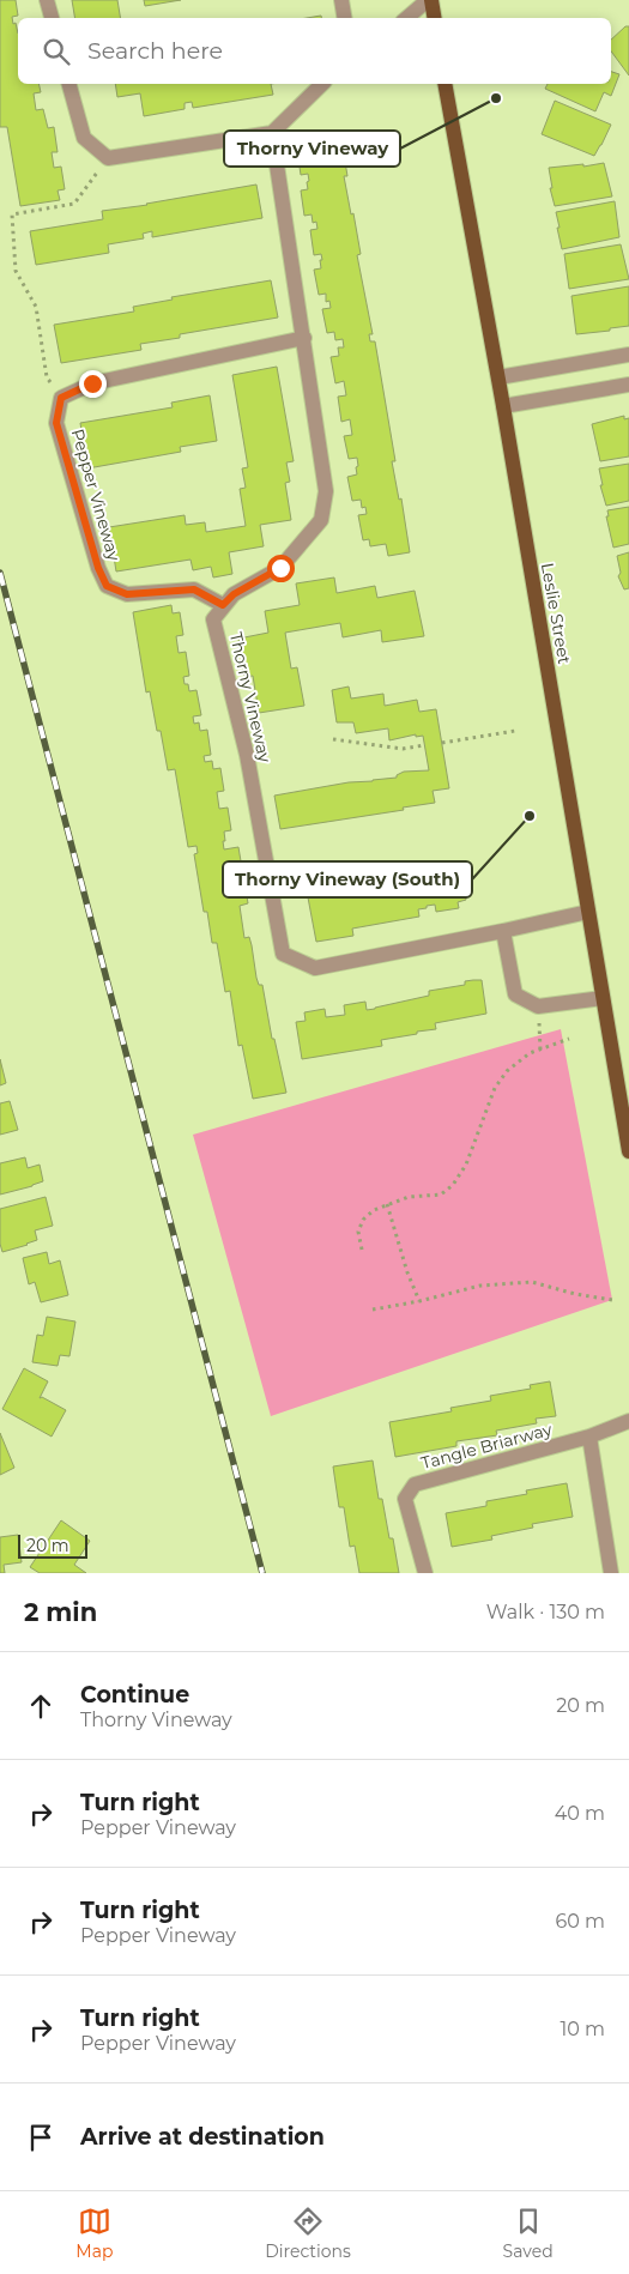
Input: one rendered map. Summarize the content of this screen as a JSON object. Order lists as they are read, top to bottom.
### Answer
{
  "streets": {
    "main road": ["Leslie Street"],
    "street": ["Pepper Vineway", "Thorny Vineway", "Tangle Briarway"]
  },
  "crossings": [
    ["Pepper Vineway", "Thorny Vineway"],
    ["Leslie Street", "Thorny Vineway"]
  ],
  "places": ["Thorny Vineway", "Thorny Vineway (South)"],
  "scale_bar": "20 m",
  "page": {
    "search": "Search here",
    "scale": "20 m",
    "heading": ["2 min", "Walk · 130 m"],
    "list": [
      ["Continue", "Thorny Vineway", "20 m"],
      ["Turn right", "Pepper Vineway", "40 m"],
      ["Turn right", "Pepper Vineway", "60 m"],
      ["Turn right", "Pepper Vineway", "10 m"],
      "Arrive at destination"
    ],
    "nav": ["Map", "Directions", "Saved"]
  }
}
